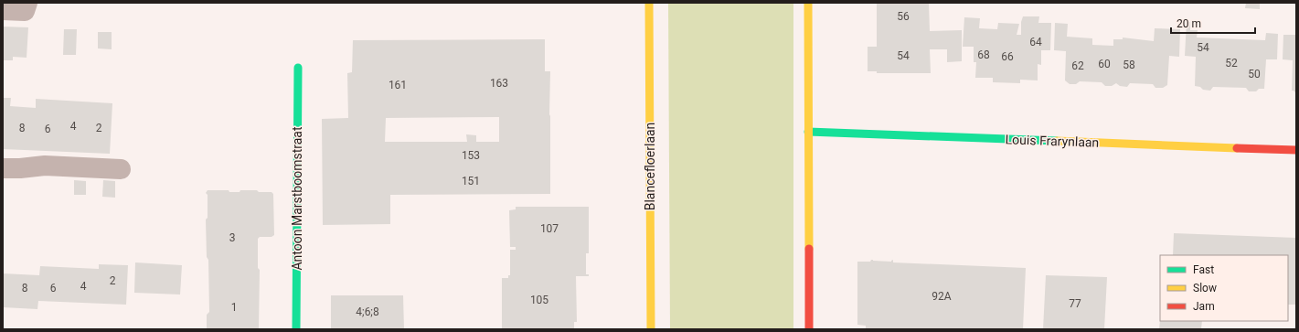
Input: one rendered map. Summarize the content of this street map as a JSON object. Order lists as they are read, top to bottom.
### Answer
{
  "streets": {
    "street": ["Louis Frarynlaan", "Blancefloerlaan", "Antoon Marstboomstraat"]
  },
  "house_numbers": [
    "56",
    "64",
    "54",
    "68",
    "54",
    "66",
    "52",
    "60",
    "58",
    "62",
    "50",
    "163",
    "161",
    "4",
    "8",
    "2",
    "6",
    "153",
    "151",
    "107",
    "3",
    "2",
    "4",
    "8",
    "6",
    "92A",
    "105",
    "77",
    "1",
    "4;6;8"
  ],
  "legend": ["Fast", "Slow", "Jam"],
  "scale_bar": "20 m"
}
